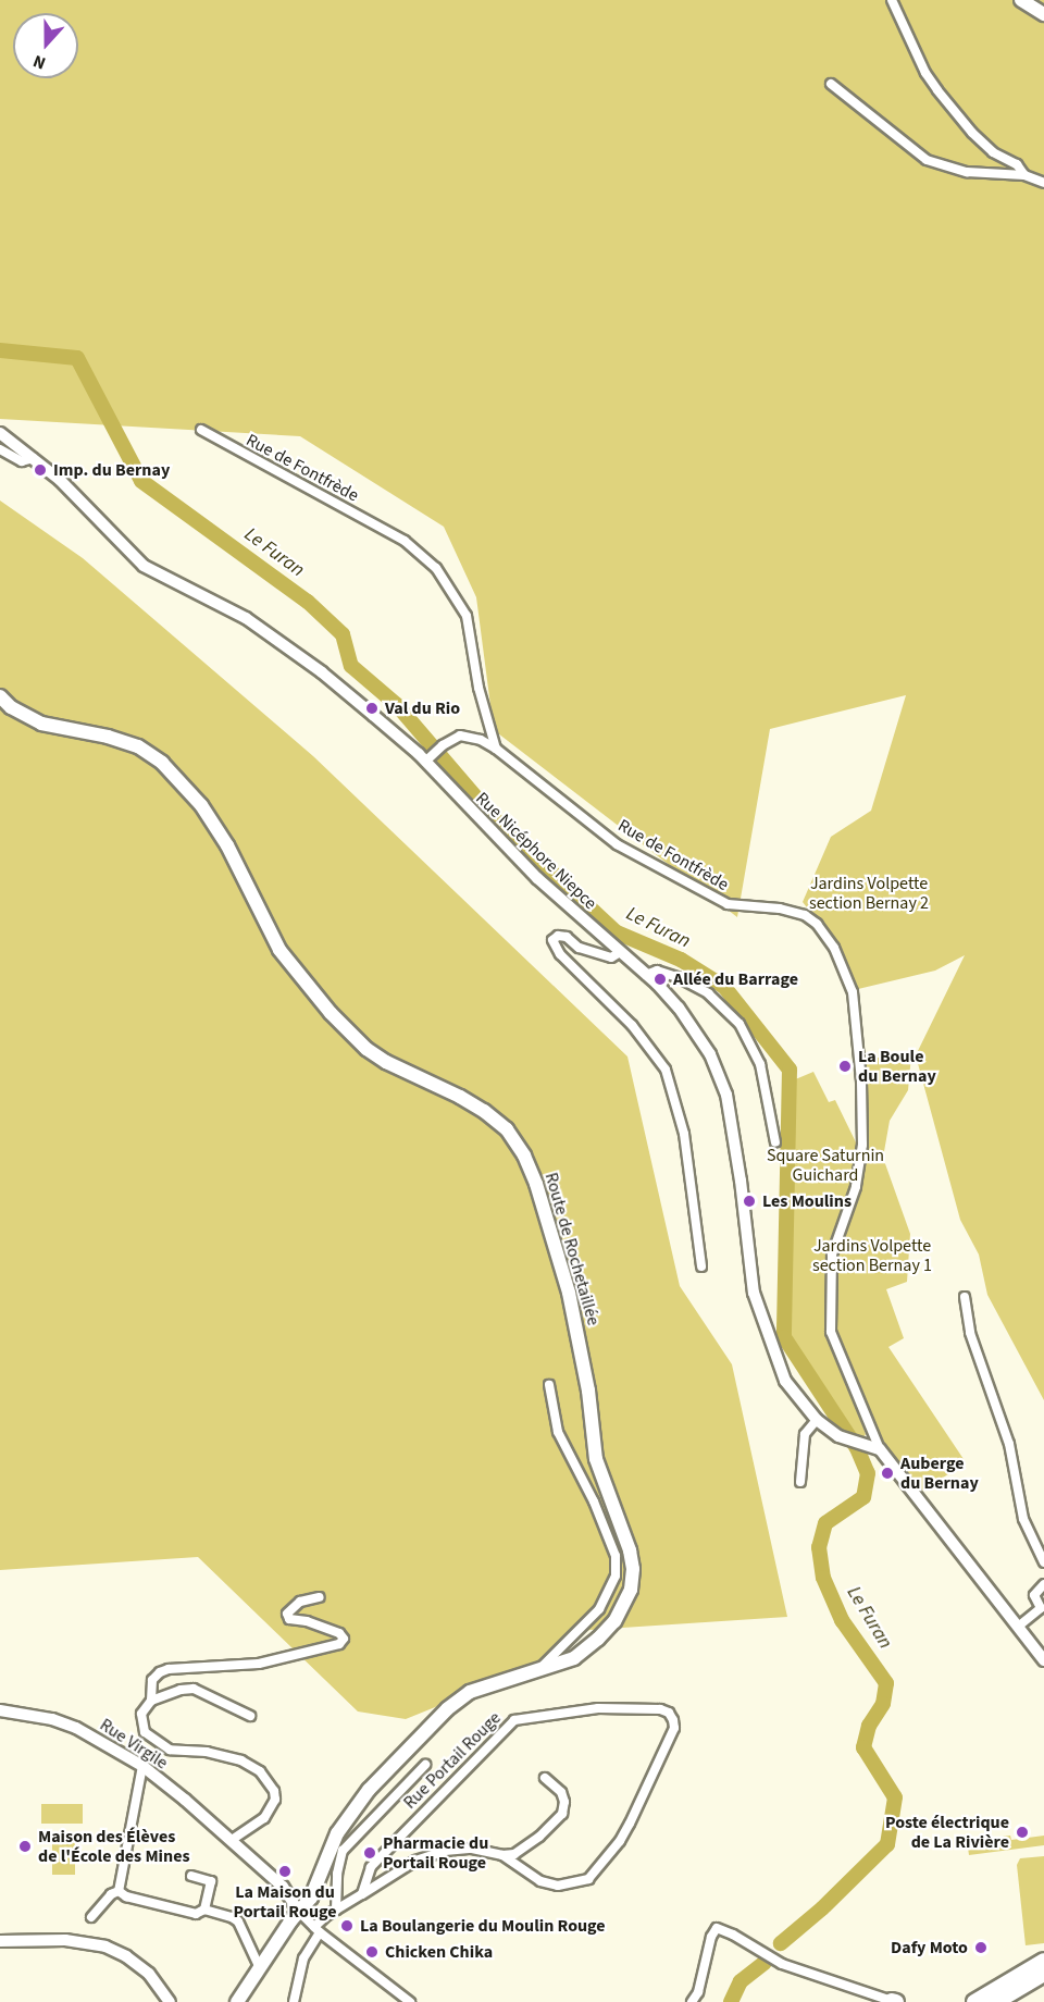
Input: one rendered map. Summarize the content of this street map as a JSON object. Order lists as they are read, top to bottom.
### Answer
{
  "streets": {
    "main road": ["Route de Rochetaillée"],
    "street": [
      "Rue de Fontfrède",
      "Rue Nicéphore Niepce",
      "Rue Virgile",
      "Rue Portail Rouge"
    ]
  },
  "crossings": [
    ["Rue de Fontfrède", "Rue Nicéphore Niepce"],
    ["Route de Rochetaillée", "Rue Virgile"]
  ],
  "water": ["Le Furan"],
  "parks": ["Jardins Volpette section Bernay 2", "Square Saturnin Guichard", "Jardins Volpette section Bernay 1"],
  "places": [
    "Imp. du Bernay",
    "Val du Rio",
    "Allée du Barrage",
    "La Boule du Bernay",
    "Les Moulins",
    "Auberge du Bernay",
    "Poste électrique de La Rivière",
    "Maison des Élèves de l'École des Mines",
    "Pharmacie du Portail Rouge",
    "La Maison du Portail Rouge",
    "La Boulangerie du Moulin Rouge",
    "Dafy Moto",
    "Chicken Chika"
  ],
  "north": "bottom"
}
